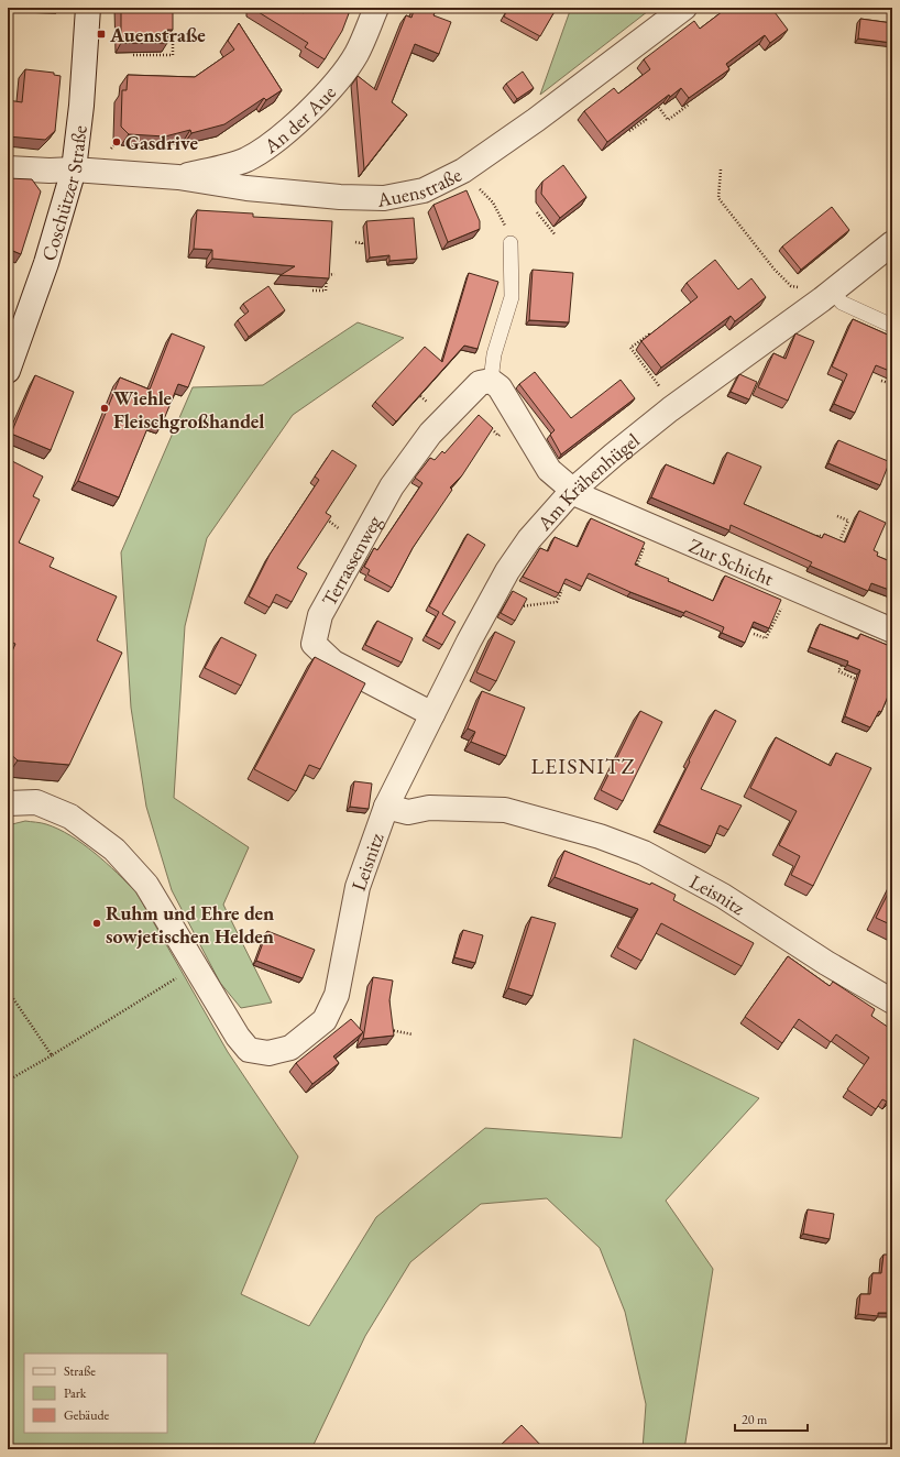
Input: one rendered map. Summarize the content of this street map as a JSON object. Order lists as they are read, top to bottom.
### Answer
{
  "streets": {
    "street": [
      "An der Aue",
      "Auenstraße",
      "Coschützer Straße",
      "Am Krähenhügel",
      "Terrassenweg",
      "Zur Schicht",
      "Leisnitz"
    ]
  },
  "crossings": [
    ["An der Aue", "Auenstraße"],
    ["Auenstraße", "Coschützer Straße"],
    ["Am Krähenhügel", "Terrassenweg"],
    ["Am Krähenhügel", "Zur Schicht"],
    ["Am Krähenhügel", "Leisnitz"]
  ],
  "districts": ["LEISNITZ"],
  "places": {
    "transit": ["Auenstraße"],
    "other": ["Gasdrive", "Wiehle Fleischgroßhandel", "Ruhm und Ehre den sowjetischen Helden"]
  },
  "legend": ["Straße", "Park", "Gebäude"],
  "scale_bar": "20 m"
}
